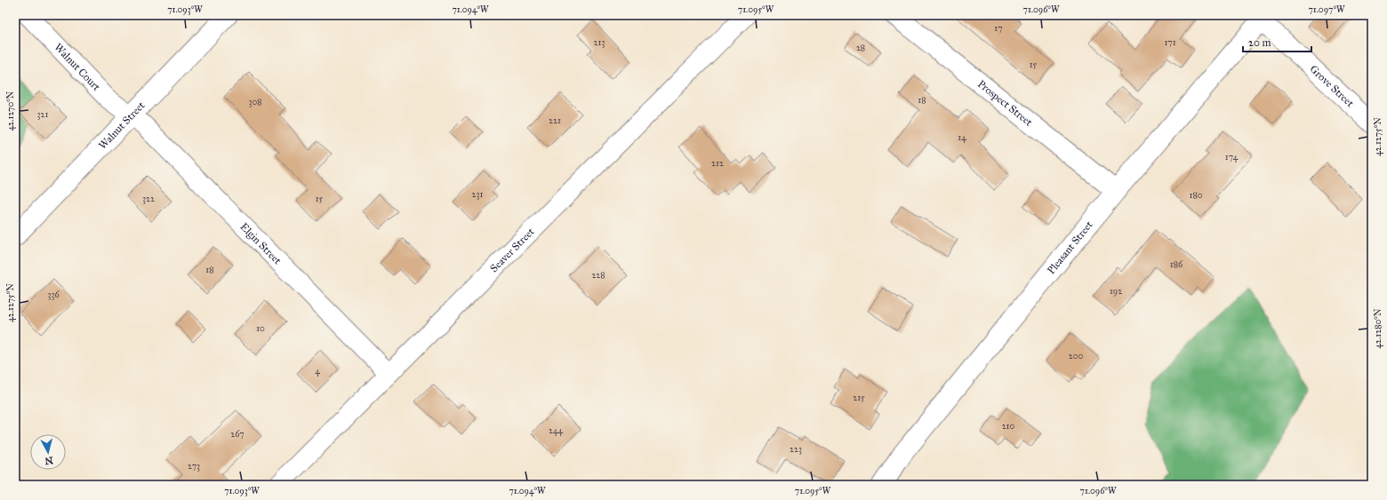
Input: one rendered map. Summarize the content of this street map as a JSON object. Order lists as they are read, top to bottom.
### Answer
{
  "streets": {
    "main road": ["Prospect Street", "Walnut Street", "Pleasant Street"],
    "street": [
      "Walnut Court",
      "Grove Street",
      "Elgin Street",
      "Seaver Street"
    ]
  },
  "crossings": [
    ["Walnut Court", "Walnut Street"],
    ["Walnut Court", "Elgin Street"],
    ["Grove Street", "Pleasant Street"],
    ["Prospect Street", "Pleasant Street"],
    ["Walnut Street", "Elgin Street"],
    ["Elgin Street", "Seaver Street"]
  ],
  "house_numbers": [
    "17",
    "213",
    "171",
    "28",
    "15",
    "18",
    "308",
    "321",
    "221",
    "14",
    "174",
    "212",
    "231",
    "180",
    "322",
    "15",
    "186",
    "18",
    "228",
    "192",
    "336",
    "10",
    "200",
    "4",
    "215",
    "210",
    "244",
    "267",
    "223",
    "273"
  ],
  "scale_bar": "20 m",
  "north": "bottom",
  "coordinates": [
    "71.093°W",
    "71.094°W",
    "71.095°W",
    "71.096°W",
    "71.097°W",
    "42.1270°N",
    "42.1275°N",
    "42.1280°N"
  ]
}
